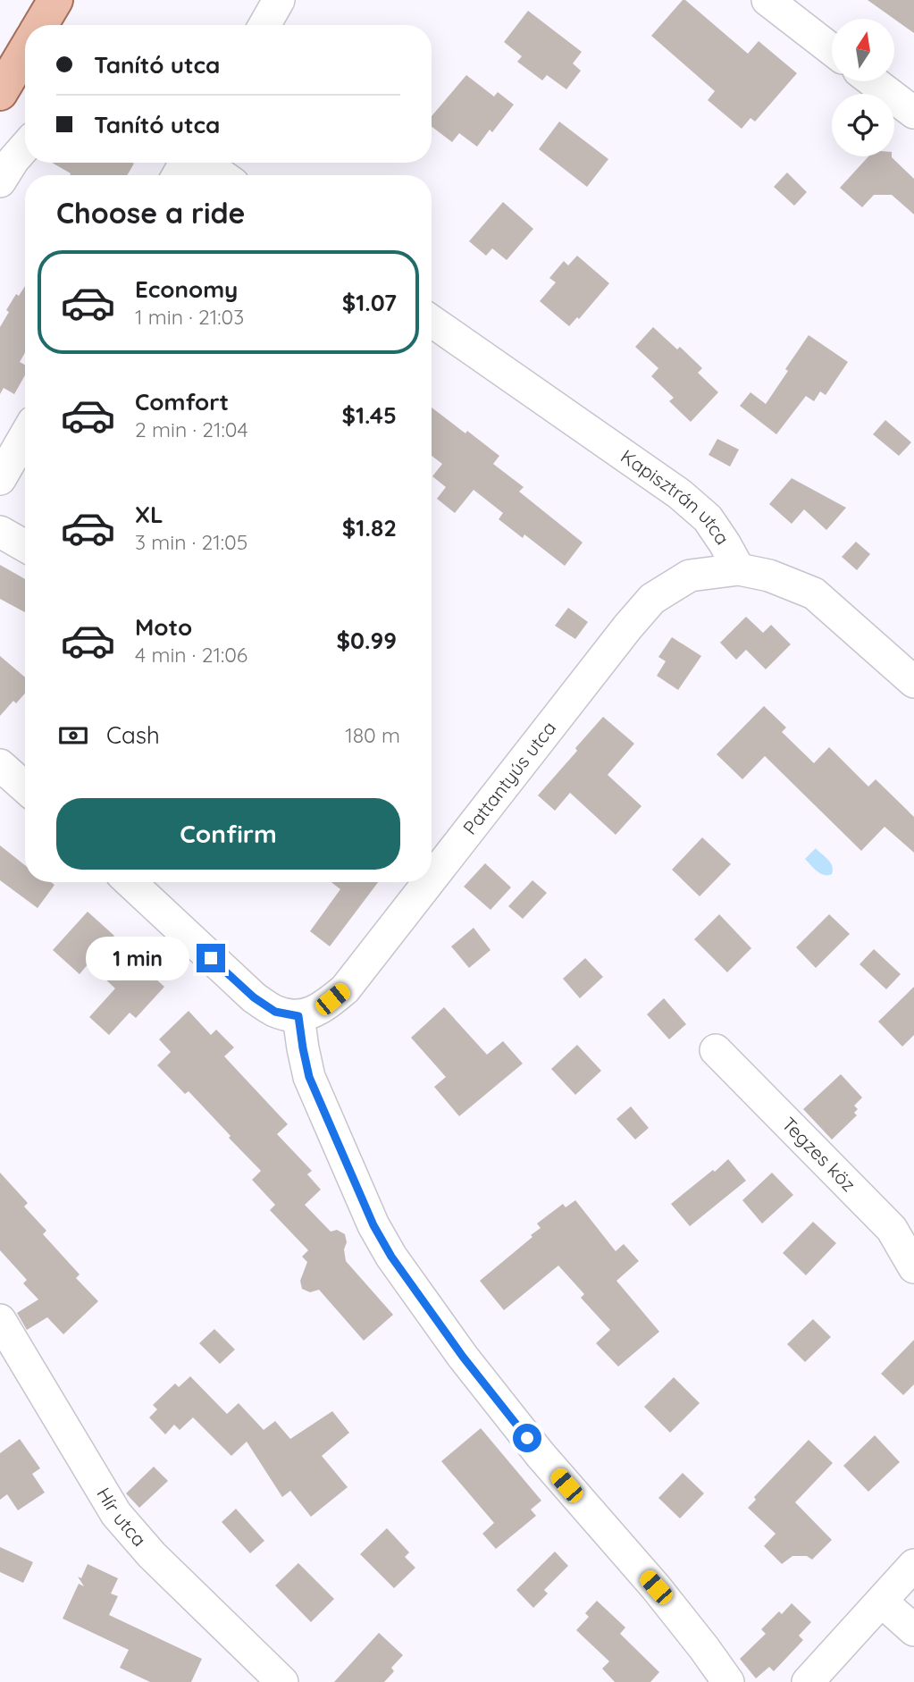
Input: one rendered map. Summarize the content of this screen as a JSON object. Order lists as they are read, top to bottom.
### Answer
{
  "streets": {
    "street": [
      "Kapisztrán utca",
      "Pattantyús utca",
      "Tegzes köz",
      "Hír utca"
    ]
  },
  "crossings": [
    ["Kapisztrán utca", "Pattantyús utca"]
  ],
  "north": "top",
  "page": {
    "banner": ["Tanító utca", "Tanító utca"],
    "heading": "Choose a ride",
    "list": [
      {
        "name": "Economy",
        "note": "1 min · 21:03",
        "value": "$1.07"
      },
      {
        "name": "Comfort",
        "note": "2 min · 21:04",
        "value": "$1.45"
      },
      {
        "name": "XL",
        "note": "3 min · 21:05",
        "value": "$1.82"
      },
      {
        "name": "Moto",
        "note": "4 min · 21:06",
        "value": "$0.99"
      }
    ],
    "pay": ["Cash", "180 m"],
    "buttons": "Confirm",
    "bubble": "1 min"
  }
}
